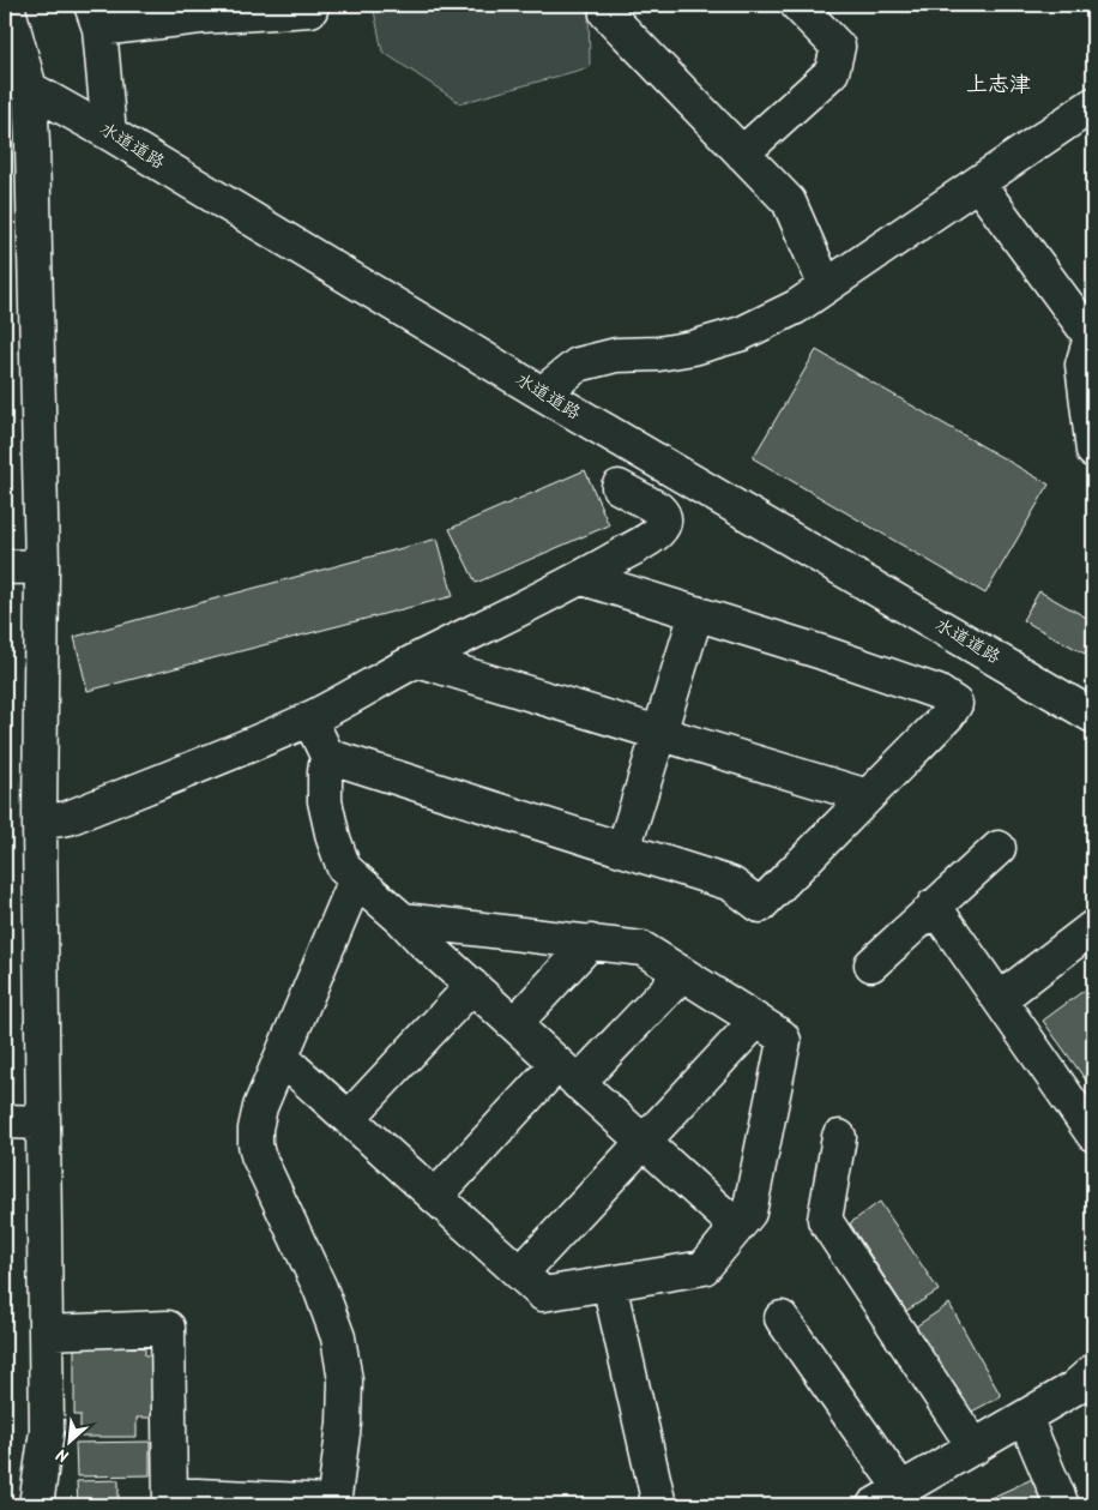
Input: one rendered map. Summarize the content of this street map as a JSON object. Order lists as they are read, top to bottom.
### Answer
{
  "streets": {
    "street": ["水道道路"]
  },
  "districts": ["上志津"],
  "north": "bottom left"
}
